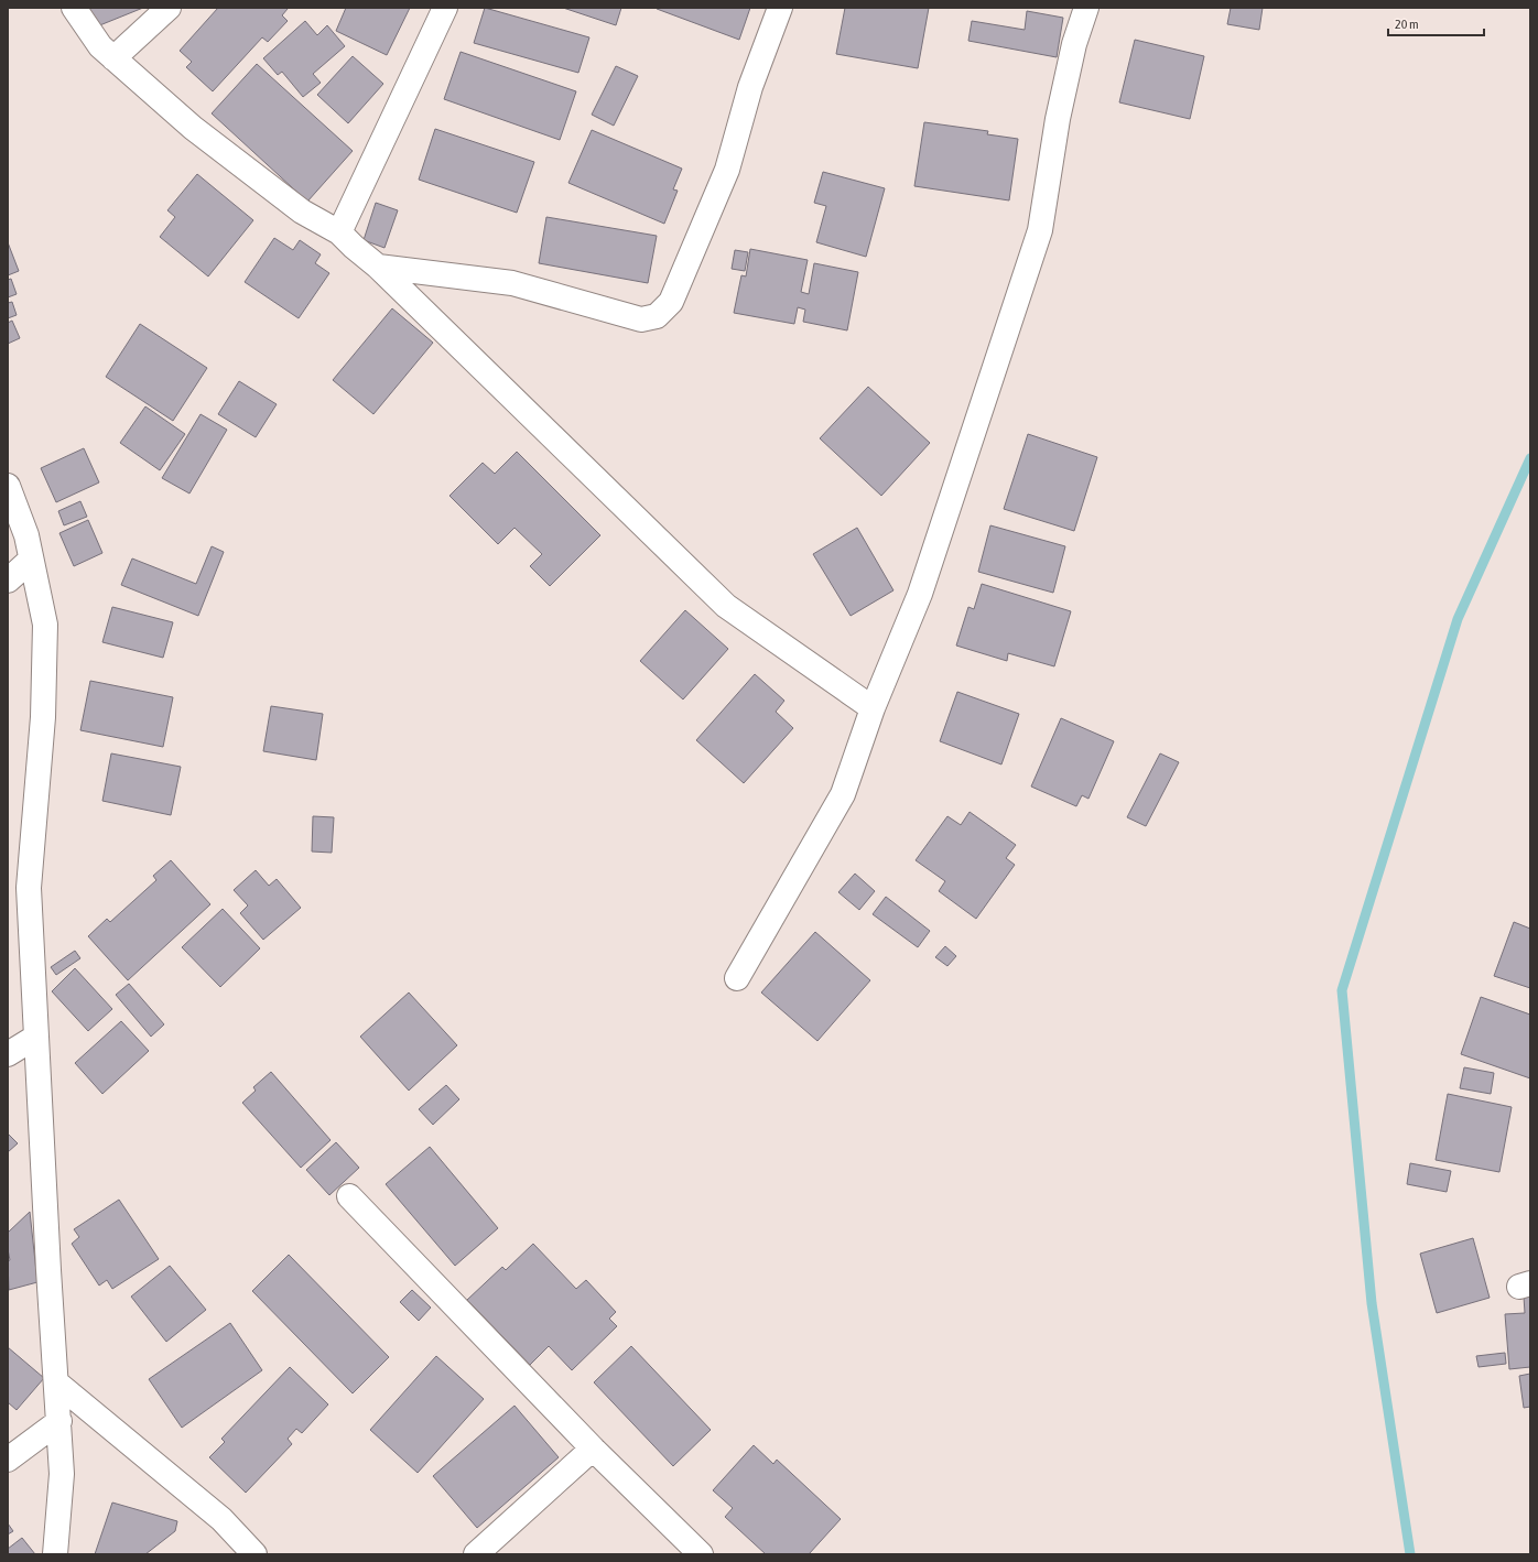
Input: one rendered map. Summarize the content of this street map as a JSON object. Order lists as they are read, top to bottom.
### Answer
{
  "scale_bar": "20 m"
}
